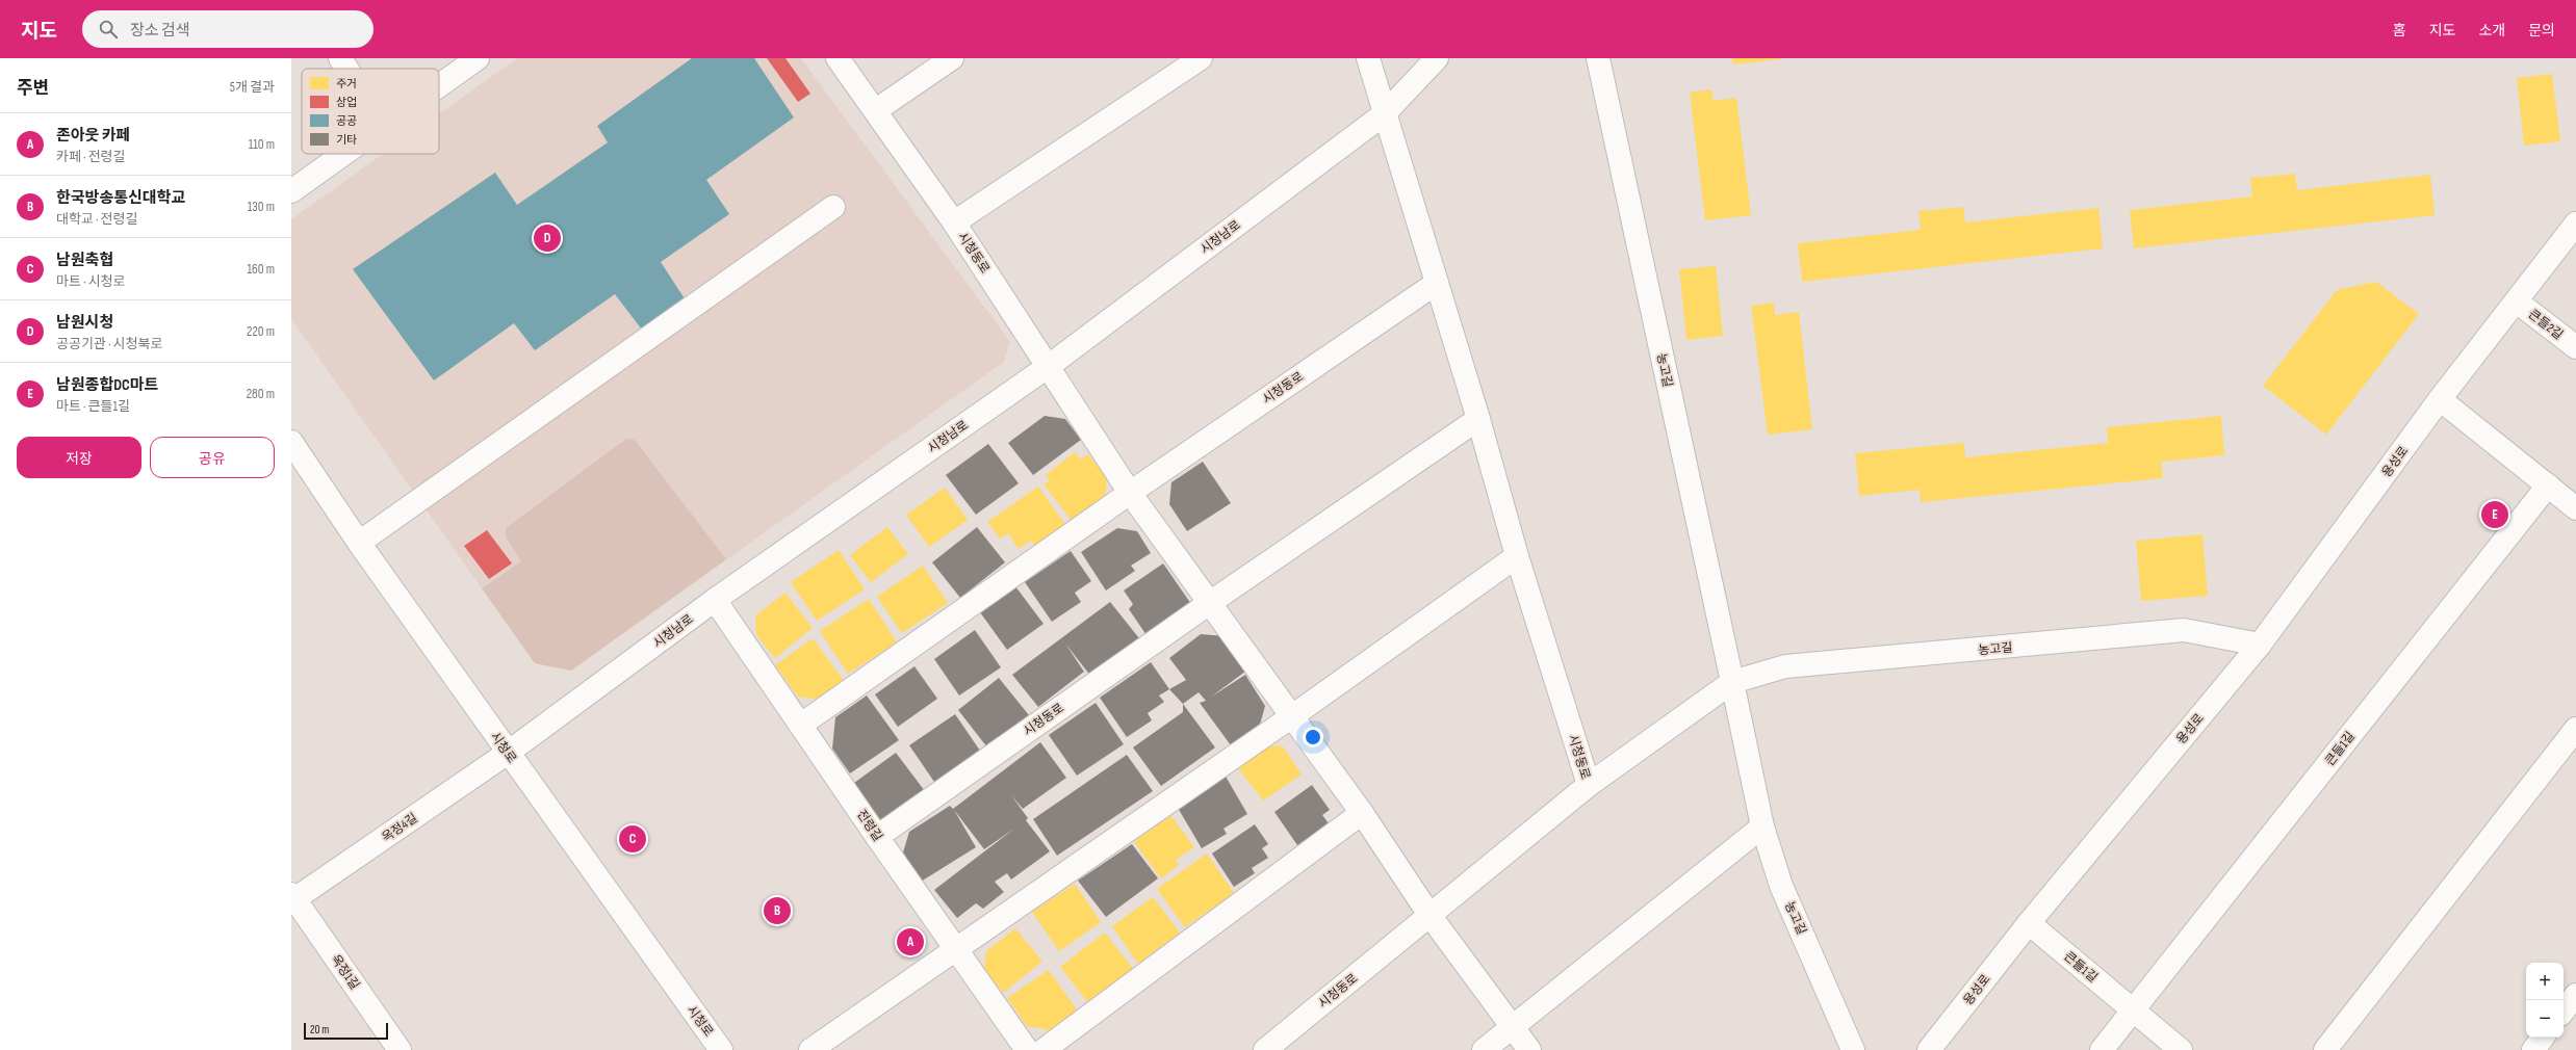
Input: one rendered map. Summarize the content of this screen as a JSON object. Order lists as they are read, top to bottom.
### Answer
{
  "streets": {
    "street": [
      "시청남로",
      "시청동로",
      "큰들2길",
      "농고길",
      "용성로",
      "시청로",
      "큰들1길",
      "전령길",
      "옥정4길",
      "옥정1길"
    ]
  },
  "crossings": [
    ["시청남로", "시청동로"],
    ["시청남로", "시청로"],
    ["시청남로", "전령길"],
    ["시청남로", "옥정4길"],
    ["시청동로", "전령길"],
    ["큰들2길", "용성로"],
    ["농고길", "용성로"],
    ["용성로", "큰들1길"],
    ["시청로", "옥정4길"],
    ["옥정4길", "옥정1길"]
  ],
  "legend": [
    "주거",
    "상업",
    "공공",
    "기타"
  ],
  "scale_bar": "20 m",
  "page": {
    "header": "지도",
    "search": "장소 검색",
    "nav": [
      "홈",
      "지도",
      "소개",
      "문의"
    ],
    "heading": ["주변", "5개 결과"],
    "list": [
      {
        "mark": "A",
        "name": "존아웃 카페",
        "note": "카페 · 전령길",
        "value": "110 m"
      },
      {
        "mark": "B",
        "name": "한국방송통신대학교",
        "note": "대학교 · 전령길",
        "value": "130 m"
      },
      {
        "mark": "C",
        "name": "남원축협",
        "note": "마트 · 시청로",
        "value": "160 m"
      },
      {
        "mark": "D",
        "name": "남원시청",
        "note": "공공기관 · 시청북로",
        "value": "220 m"
      },
      {
        "mark": "E",
        "name": "남원종합DC마트",
        "note": "마트 · 큰들1길",
        "value": "280 m"
      }
    ],
    "pins": [
      "D",
      "E",
      "C",
      "B",
      "A"
    ],
    "buttons": ["저장", "공유"],
    "map_buttons": ["+", "−"],
    "scale": "20 m"
  }
}
